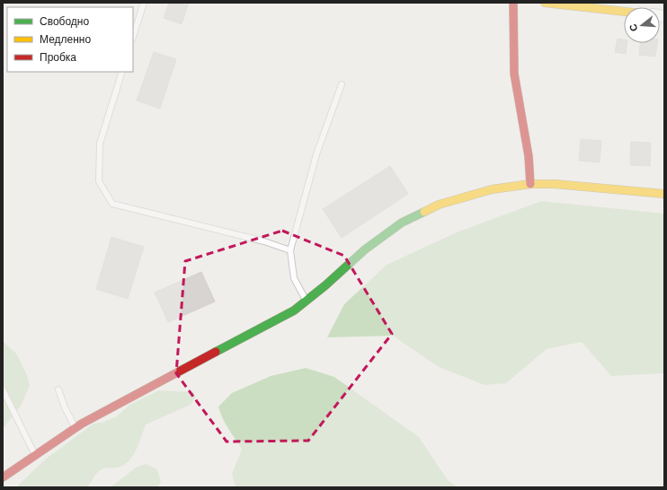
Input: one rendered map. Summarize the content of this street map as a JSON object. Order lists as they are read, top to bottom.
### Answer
{
  "legend": ["Свободно", "Медленно", "Пробка"],
  "north": "left"
}
